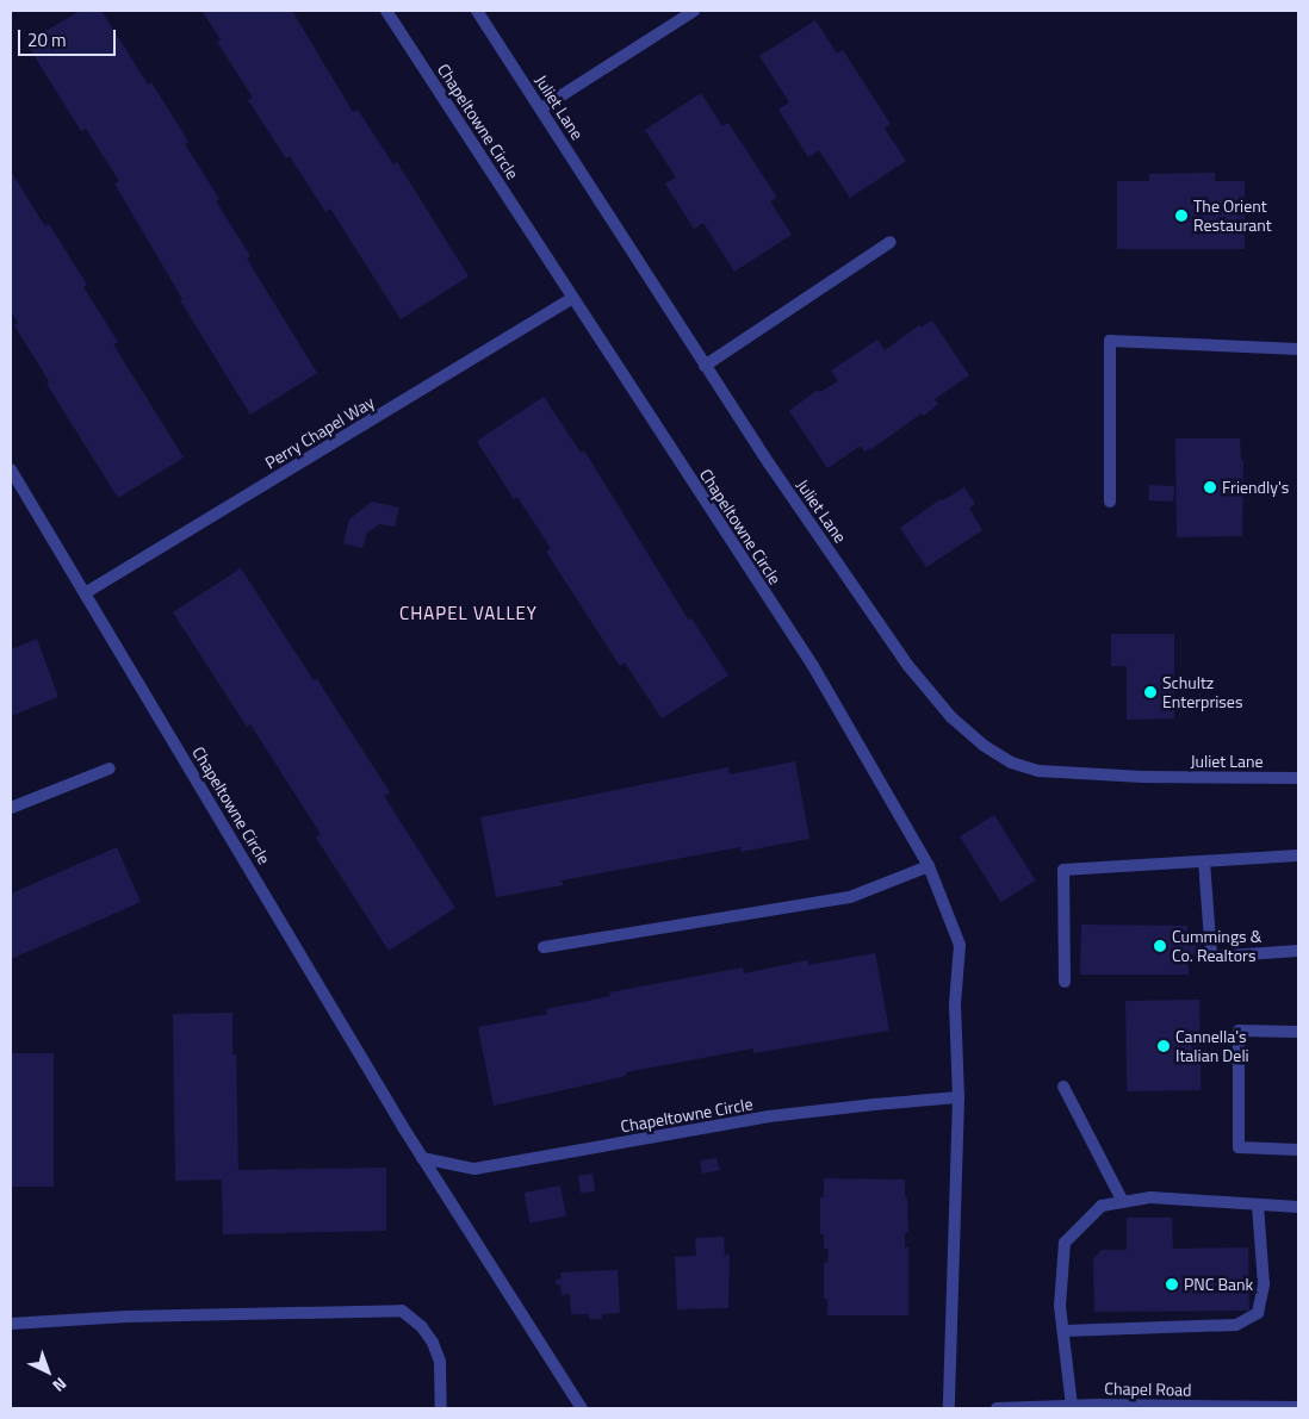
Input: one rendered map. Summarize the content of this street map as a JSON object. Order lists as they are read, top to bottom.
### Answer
{
  "streets": {
    "street": [
      "Juliet Lane",
      "Chapeltowne Circle",
      "Perry Chapel Way",
      "Chapel Road"
    ]
  },
  "crossings": [
    ["Chapeltowne Circle", "Perry Chapel Way"]
  ],
  "districts": ["CHAPEL VALLEY"],
  "places": [
    "The Orient Restaurant",
    "Friendly's",
    "Schultz Enterprises",
    "Cummings & Co. Realtors",
    "Cannella's Italian Deli",
    "PNC Bank"
  ],
  "scale_bar": "20 m",
  "north": "bottom right"
}
